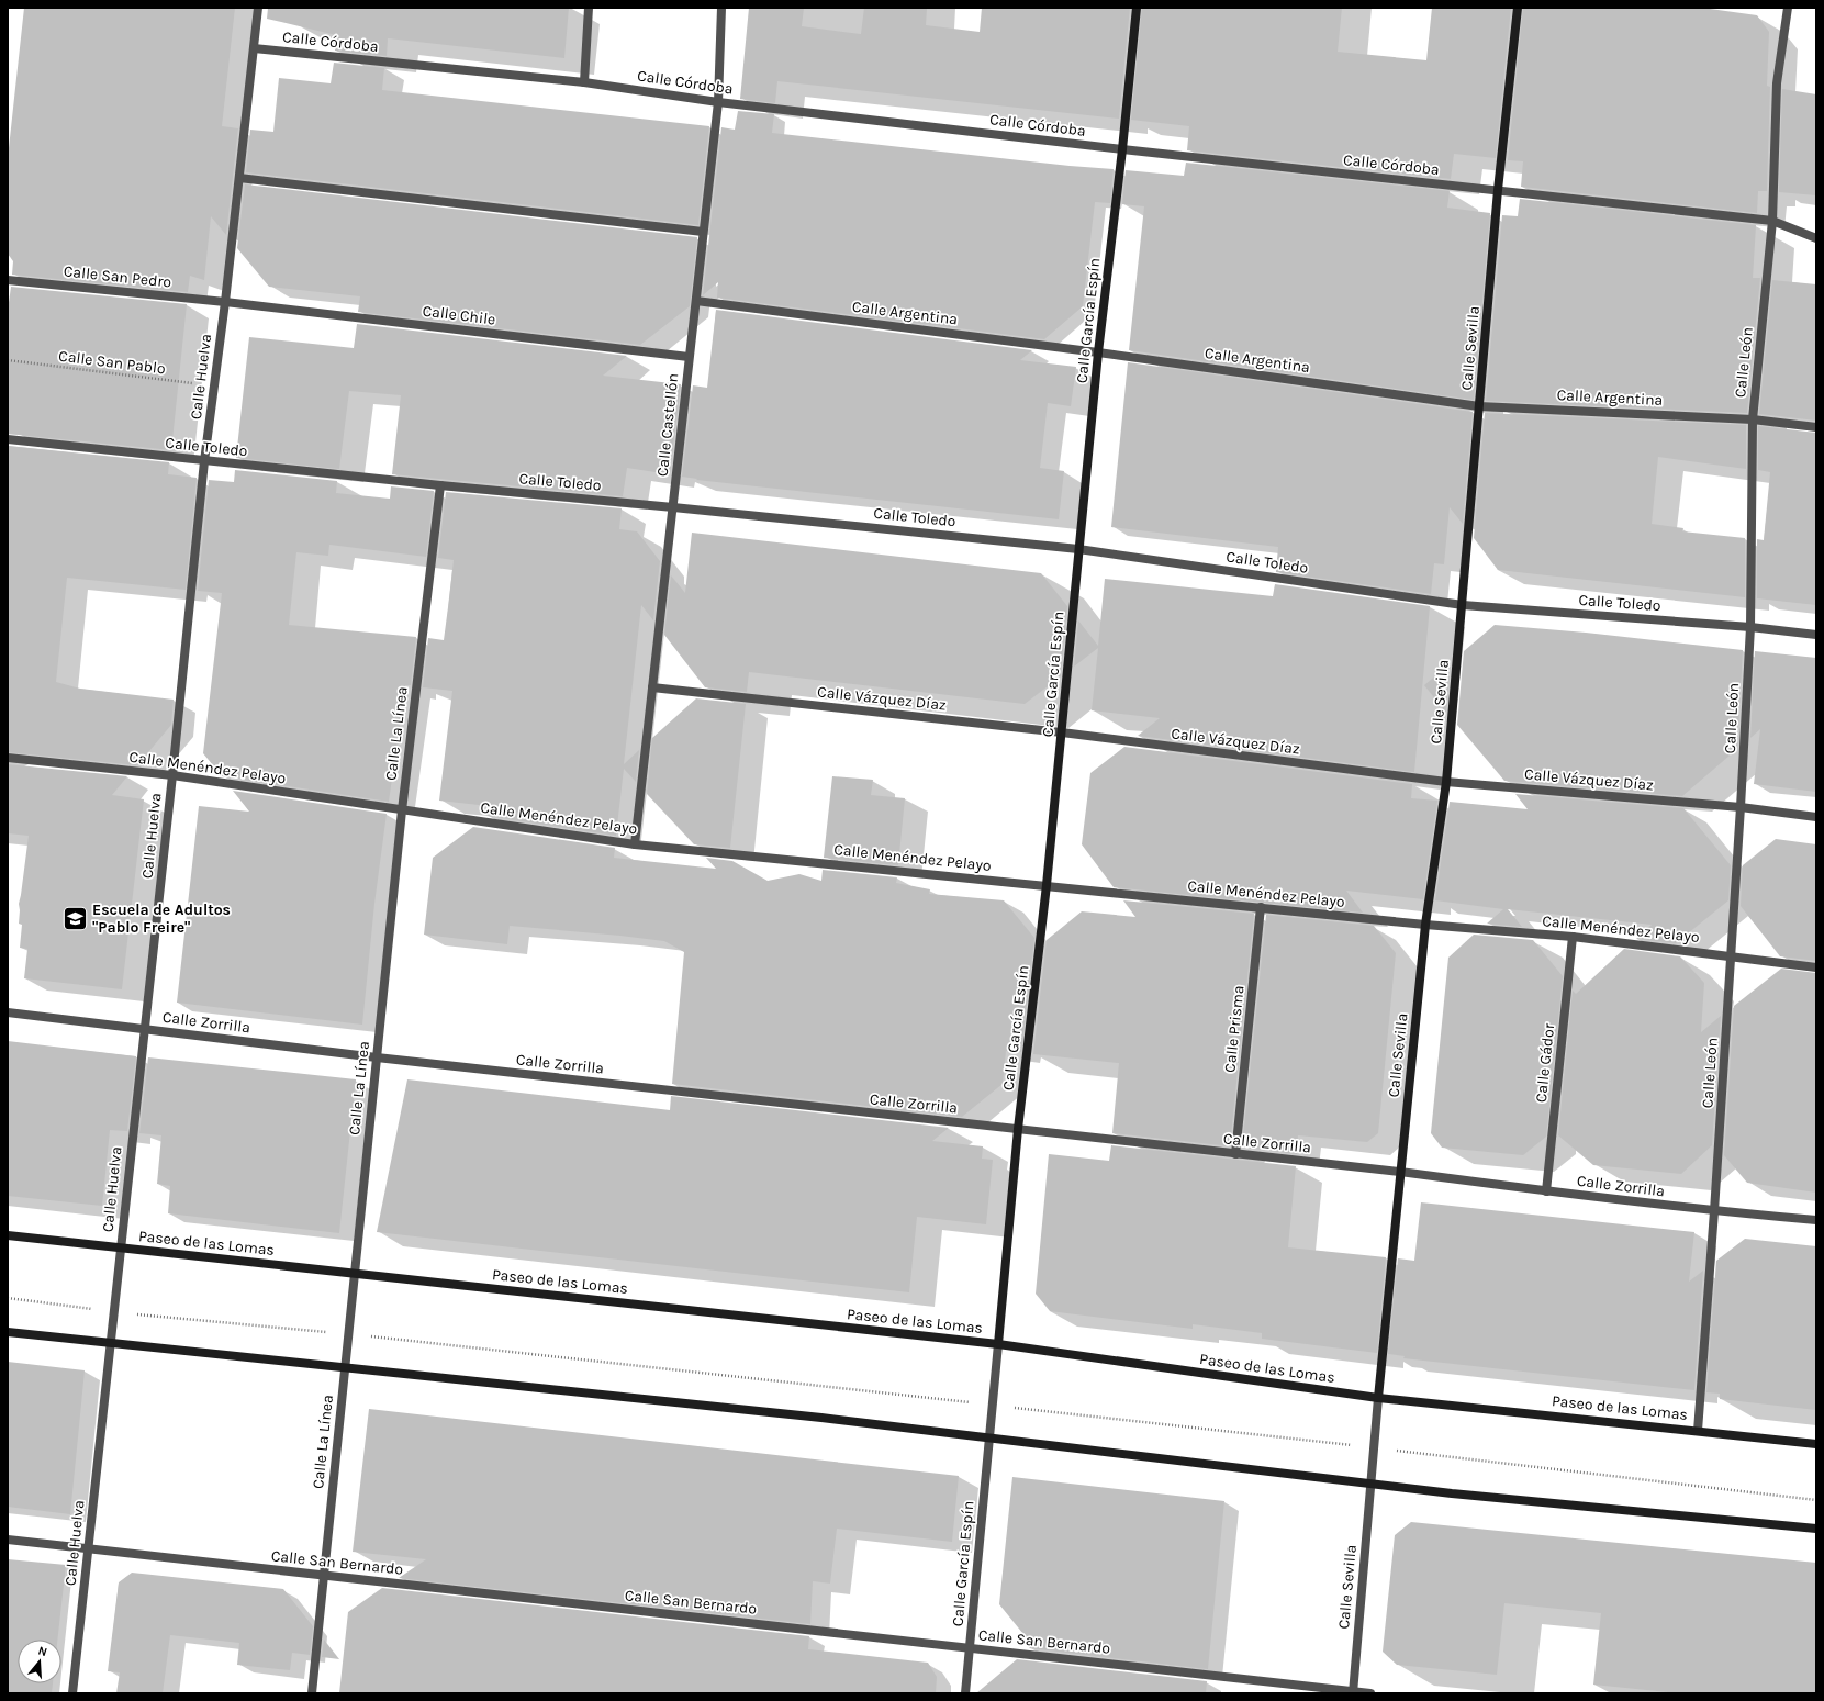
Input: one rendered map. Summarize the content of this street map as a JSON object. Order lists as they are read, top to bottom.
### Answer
{
  "streets": {
    "main road": ["Calle García Espín", "Calle Sevilla", "Paseo de las Lomas"],
    "street": [
      "Calle Córdoba",
      "Calle San Pedro",
      "Calle Argentina",
      "Calle Chile",
      "Calle León",
      "Calle Huelva",
      "Calle Castellón",
      "Calle Toledo",
      "Calle Vázquez Díaz",
      "Calle La Línea",
      "Calle Menéndez Pelayo",
      "Calle Zorrilla",
      "Calle Prisma",
      "Calle Gádor",
      "Calle San Bernardo"
    ],
    "path": ["Calle San Pablo"]
  },
  "crossings": [
    ["Calle Córdoba", "Calle García Espín"],
    ["Calle Córdoba", "Calle Sevilla"],
    ["Calle Córdoba", "Calle León"],
    ["Calle Córdoba", "Calle Huelva"],
    ["Calle Córdoba", "Calle Castellón"],
    ["Calle San Pedro", "Calle Chile"],
    ["Calle San Pedro", "Calle Huelva"],
    ["Calle Argentina", "Calle García Espín"],
    ["Calle Argentina", "Calle Sevilla"],
    ["Calle Argentina", "Calle León"],
    ["Calle Argentina", "Calle Castellón"],
    ["Calle Chile", "Calle Huelva"],
    ["Calle Chile", "Calle Castellón"],
    ["Calle García Espín", "Calle Toledo"],
    ["Calle García Espín", "Calle Vázquez Díaz"],
    ["Calle García Espín", "Calle Menéndez Pelayo"],
    ["Calle García Espín", "Calle Zorrilla"],
    ["Calle García Espín", "Paseo de las Lomas"],
    ["Calle García Espín", "Calle San Bernardo"],
    ["Calle Sevilla", "Calle Toledo"],
    ["Calle Sevilla", "Calle Vázquez Díaz"],
    ["Calle Sevilla", "Calle Menéndez Pelayo"],
    ["Calle Sevilla", "Calle Zorrilla"],
    ["Calle Sevilla", "Paseo de las Lomas"],
    ["Calle Sevilla", "Calle San Bernardo"],
    ["Calle San Pablo", "Calle Huelva"],
    ["Calle León", "Calle Toledo"],
    ["Calle León", "Calle Vázquez Díaz"],
    ["Calle León", "Calle Menéndez Pelayo"],
    ["Calle León", "Calle Zorrilla"],
    ["Calle León", "Paseo de las Lomas"],
    ["Calle Huelva", "Calle Toledo"],
    ["Calle Huelva", "Calle Menéndez Pelayo"],
    ["Calle Huelva", "Calle Zorrilla"],
    ["Calle Huelva", "Paseo de las Lomas"],
    ["Calle Huelva", "Calle San Bernardo"],
    ["Calle Castellón", "Calle Toledo"],
    ["Calle Castellón", "Calle Vázquez Díaz"],
    ["Calle Castellón", "Calle Menéndez Pelayo"],
    ["Calle Toledo", "Calle La Línea"],
    ["Calle La Línea", "Calle Menéndez Pelayo"],
    ["Calle La Línea", "Calle Zorrilla"],
    ["Calle La Línea", "Paseo de las Lomas"],
    ["Calle La Línea", "Calle San Bernardo"],
    ["Calle Menéndez Pelayo", "Calle Prisma"],
    ["Calle Menéndez Pelayo", "Calle Gádor"],
    ["Calle Zorrilla", "Calle Prisma"],
    ["Calle Zorrilla", "Calle Gádor"]
  ],
  "places": {
    "school or university": ["Escuela de Adultos \"Pablo Freire\""]
  },
  "north": "top"
}
